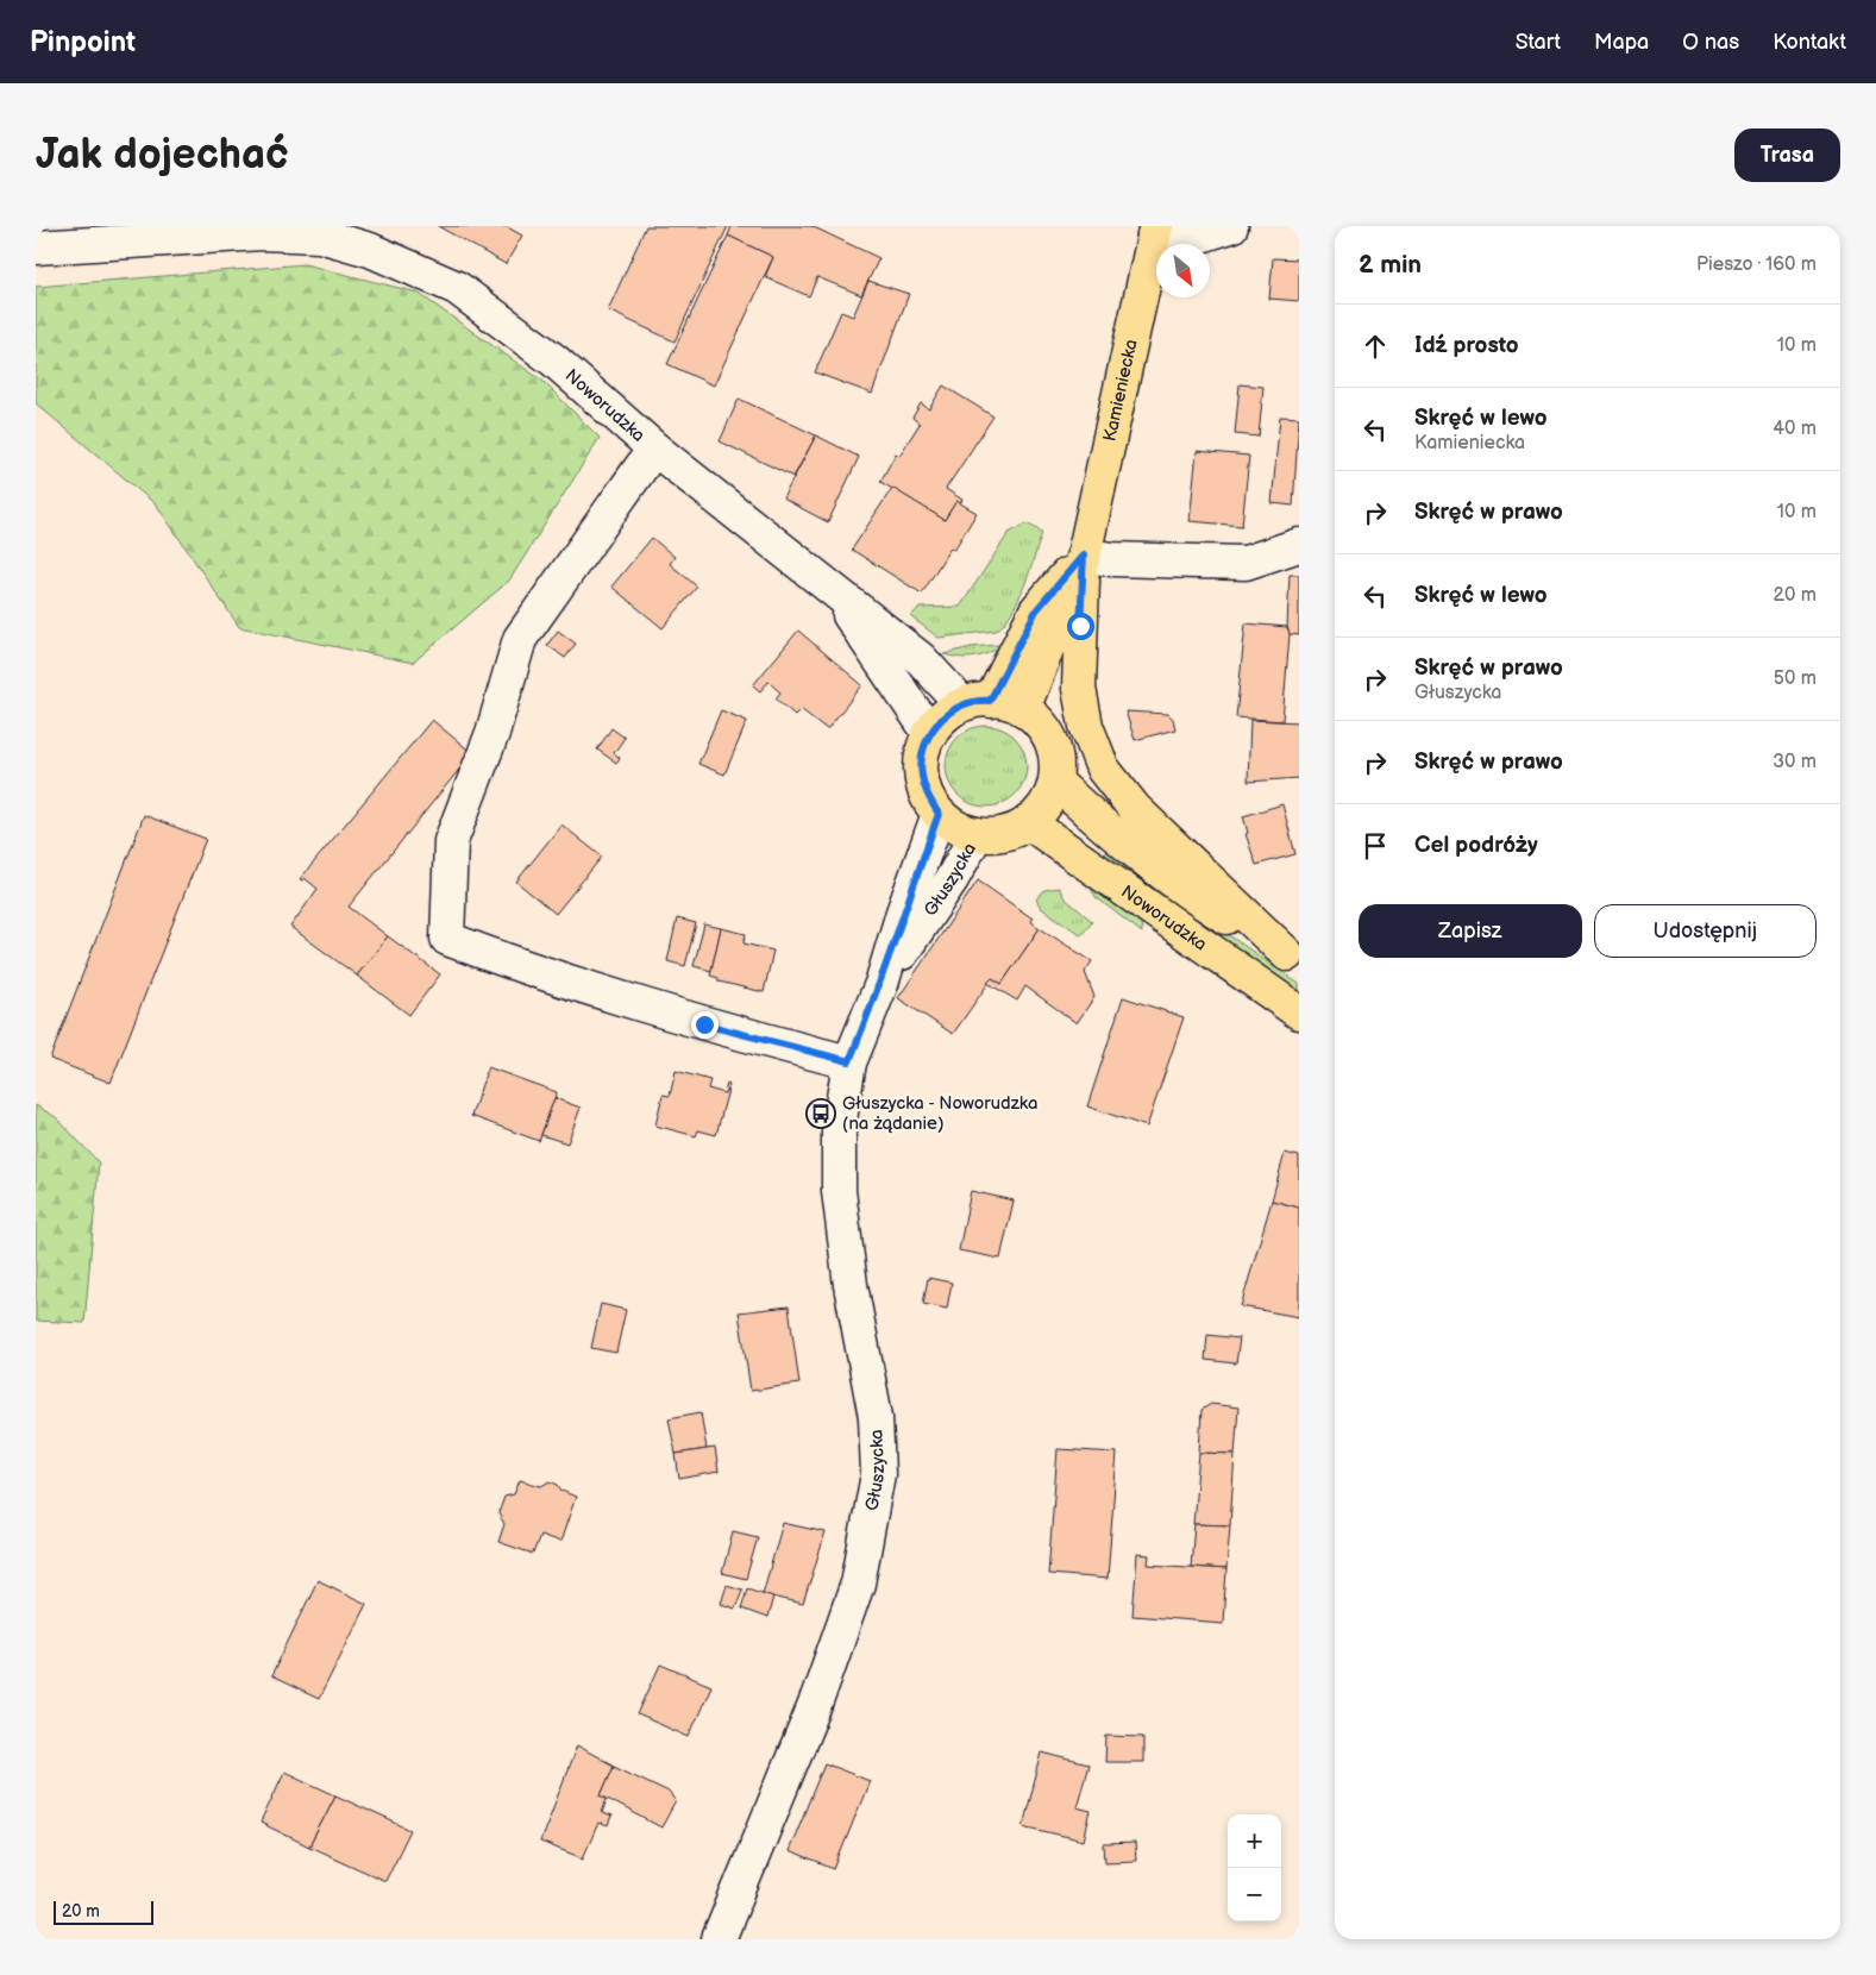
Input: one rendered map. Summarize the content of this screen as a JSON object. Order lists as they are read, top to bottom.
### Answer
{
  "streets": {
    "main road": ["Kamieniecka", "Noworudzka"],
    "street": ["Głuszycka"]
  },
  "crossings": [
    ["Kamieniecka", "Noworudzka"],
    ["Kamieniecka", "Głuszycka"],
    ["Noworudzka", "Głuszycka"]
  ],
  "places": {
    "bus stop": ["Głuszycka - Noworudzka (na żądanie)"]
  },
  "scale_bar": "20 m",
  "north": "bottom right",
  "page": {
    "header": "Pinpoint",
    "nav": [
      "Start",
      "Mapa",
      "O nas",
      "Kontakt"
    ],
    "buttons": [
      "Trasa",
      ["Zapisz", "Udostępnij"]
    ],
    "title": "Jak dojechać",
    "heading": ["2 min", "Pieszo · 160 m"],
    "list": [
      ["Idź prosto", "10 m"],
      ["Skręć w lewo", "Kamieniecka", "40 m"],
      ["Skręć w prawo", "10 m"],
      ["Skręć w lewo", "20 m"],
      ["Skręć w prawo", "Głuszycka", "50 m"],
      ["Skręć w prawo", "30 m"],
      "Cel podróży"
    ],
    "map_buttons": ["+", "−"],
    "scale": "20 m"
  }
}
